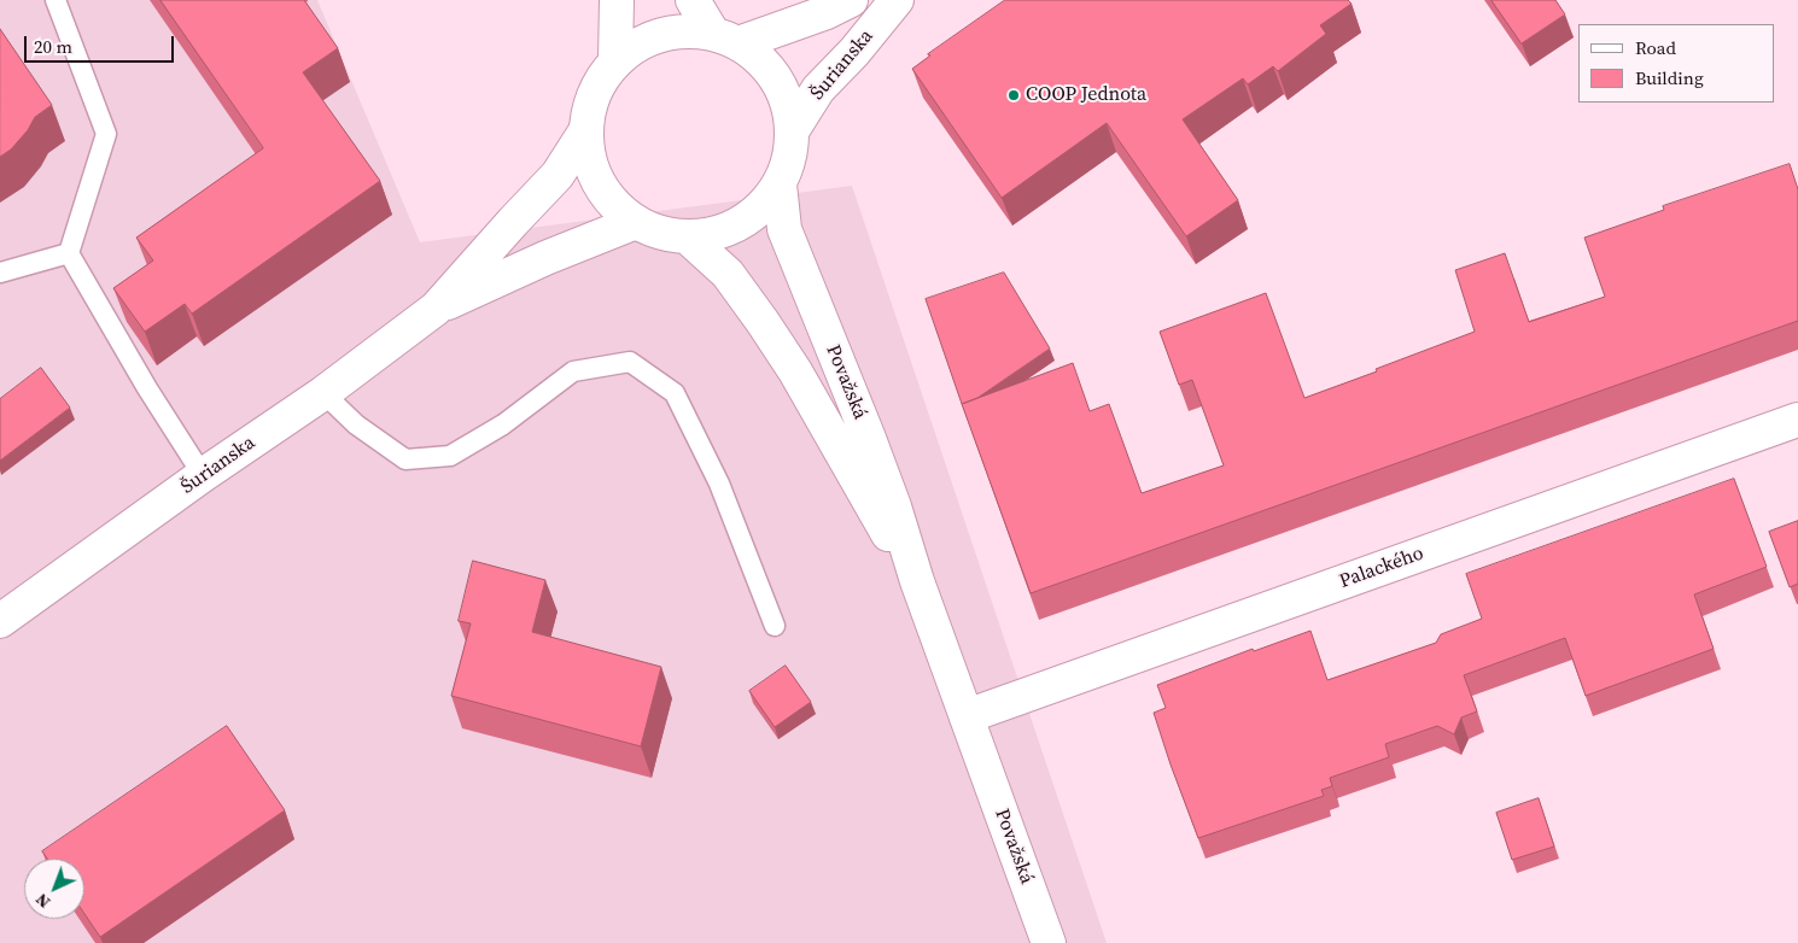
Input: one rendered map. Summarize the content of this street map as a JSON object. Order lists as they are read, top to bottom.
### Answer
{
  "streets": {
    "street": ["Šurianska", "Považská", "Palackého"]
  },
  "crossings": [
    ["Šurianska", "Považská"],
    ["Považská", "Palackého"]
  ],
  "places": ["COOP Jednota"],
  "legend": ["Road", "Building"],
  "scale_bar": "20 m",
  "north": "bottom left"
}
